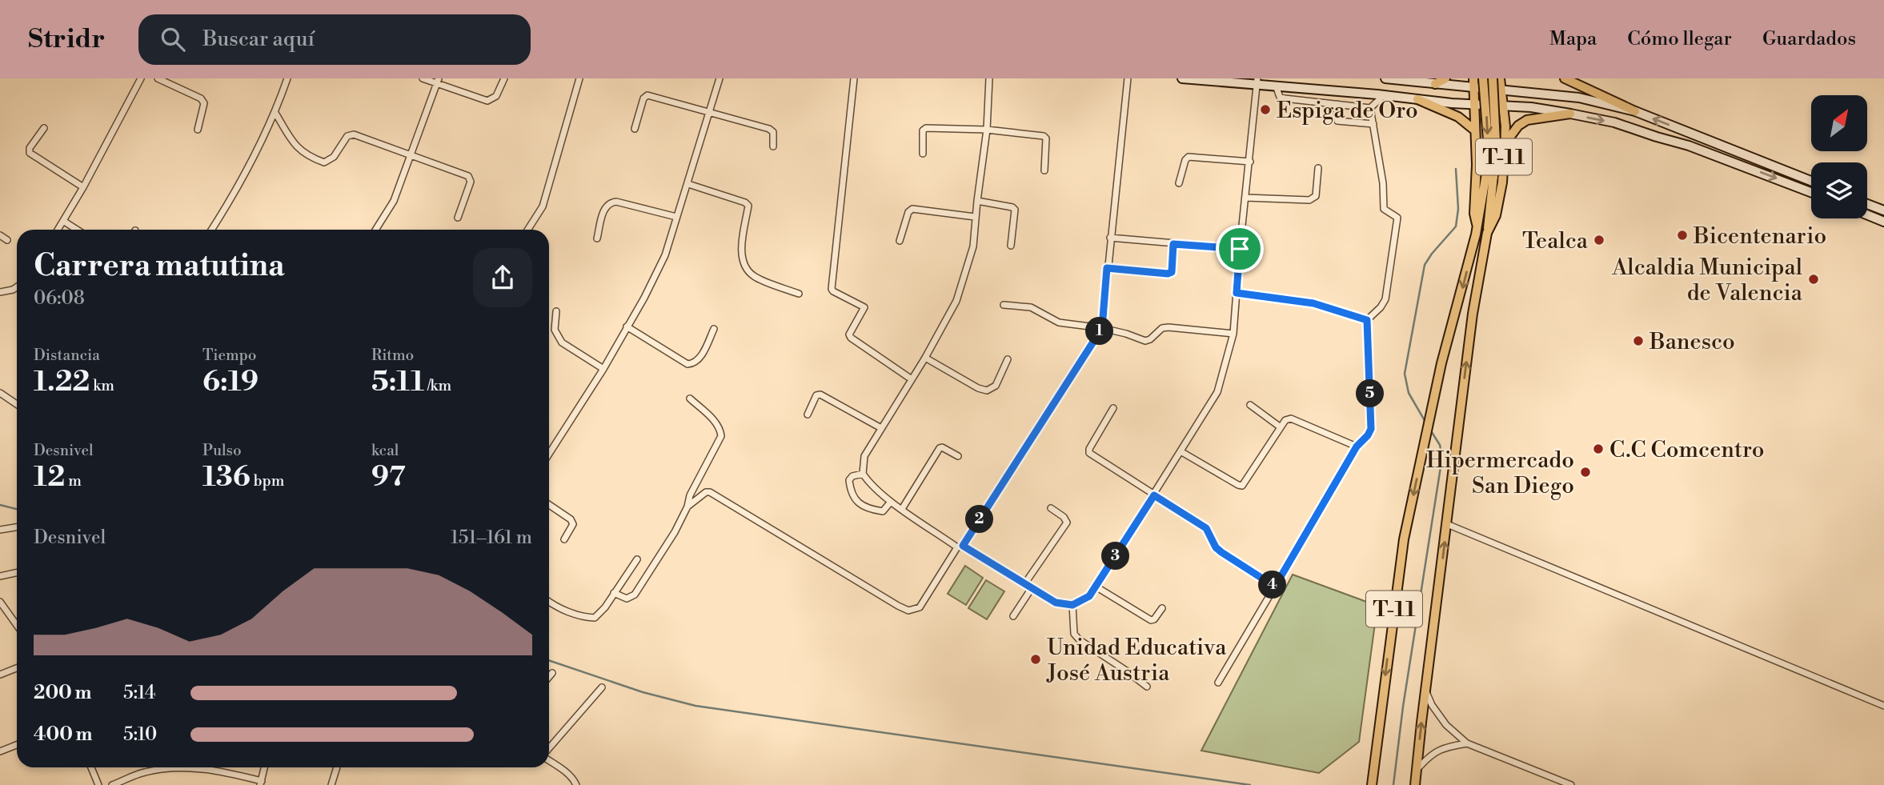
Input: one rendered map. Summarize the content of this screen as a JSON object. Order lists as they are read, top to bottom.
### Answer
{
  "streets": {
    "main road": ["T-11"]
  },
  "places": [
    "Espiga de Oro",
    "Bicentenario",
    "Tealca",
    "Alcaldia Municipal de Valencia",
    "Banesco",
    "C.C Comcentro",
    "Hipermercado San Diego",
    "Unidad Educativa José Austria"
  ],
  "north": "top right",
  "page": {
    "header": "Stridr",
    "search": "Buscar aquí",
    "nav": ["Mapa", "Cómo llegar", "Guardados"],
    "heading": ["Carrera matutina", "06:08"],
    "pins": [
      "1",
      "5",
      "2",
      "3",
      "4"
    ],
    "stats": [
      ["Distancia", "1.22 km"],
      ["Tiempo", "6:19"],
      ["Ritmo", "5:11 /km"],
      ["Desnivel", "12 m"],
      ["Pulso", "136 bpm"],
      ["kcal", "97"]
    ],
    "chart": ["Desnivel", "151–161 m"],
    "list": [
      {
        "name": "200 m",
        "note": "5:14"
      },
      {
        "name": "400 m",
        "note": "5:10"
      }
    ]
  }
}
